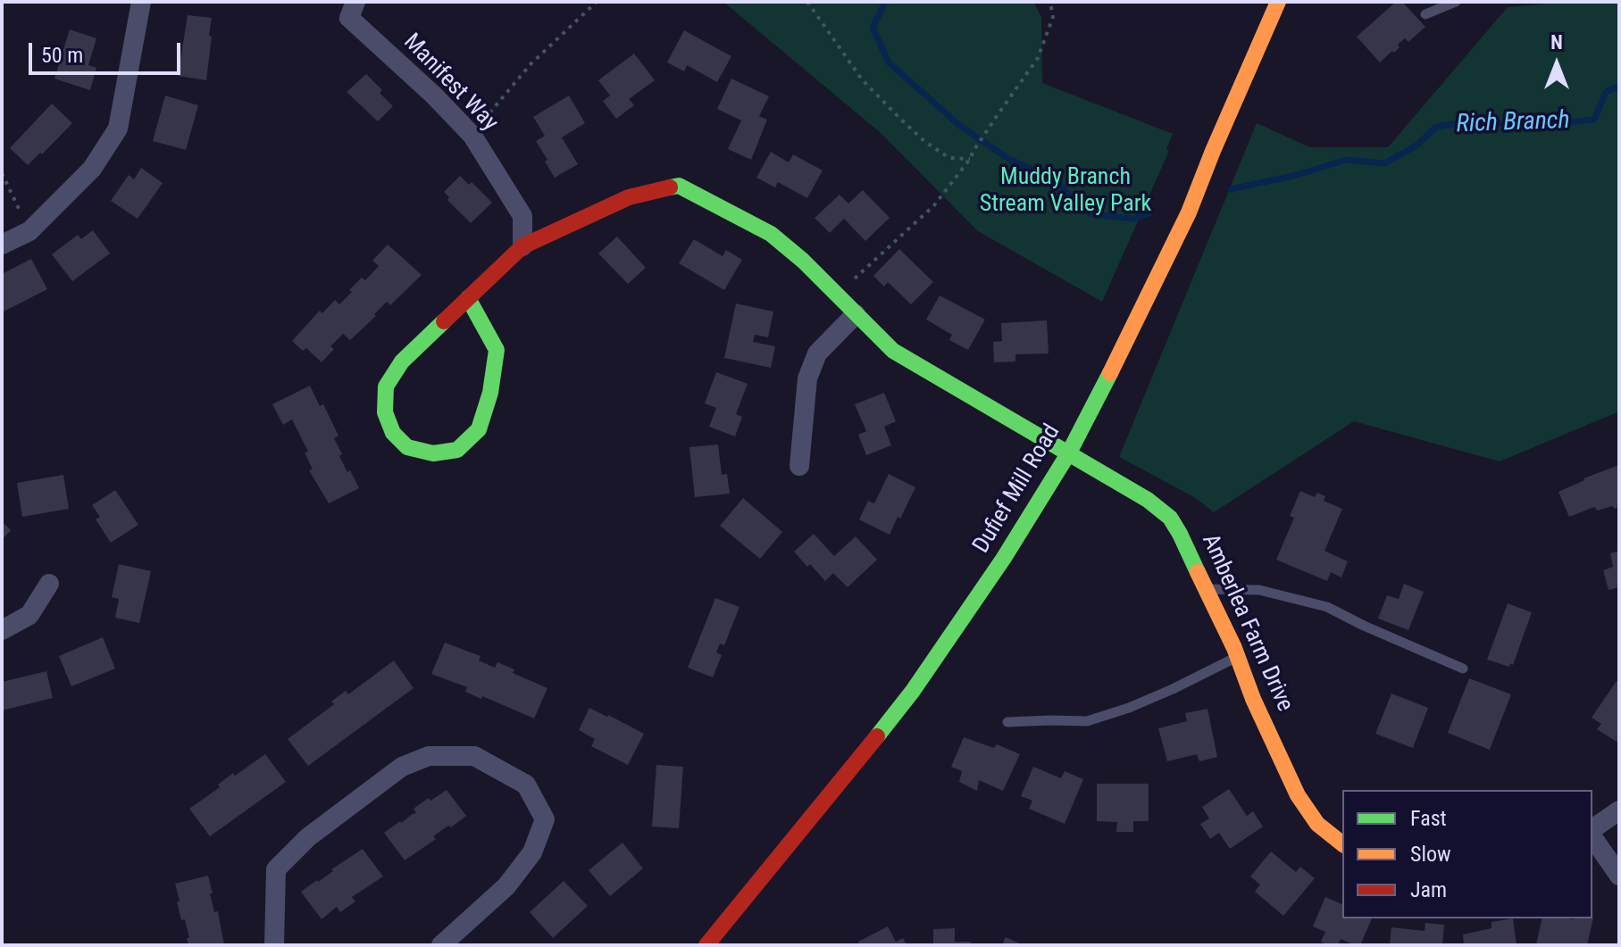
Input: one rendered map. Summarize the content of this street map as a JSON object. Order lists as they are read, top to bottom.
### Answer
{
  "streets": {
    "street": ["Manifest Way", "Dufief Mill Road", "Amberlea Farm Drive"]
  },
  "crossings": [
    ["Manifest Way", "Amberlea Farm Drive"],
    ["Dufief Mill Road", "Amberlea Farm Drive"]
  ],
  "water": ["Rich Branch"],
  "parks": ["Muddy Branch Stream Valley Park"],
  "legend": ["Fast", "Slow", "Jam"],
  "scale_bar": "50 m",
  "north": "top"
}
